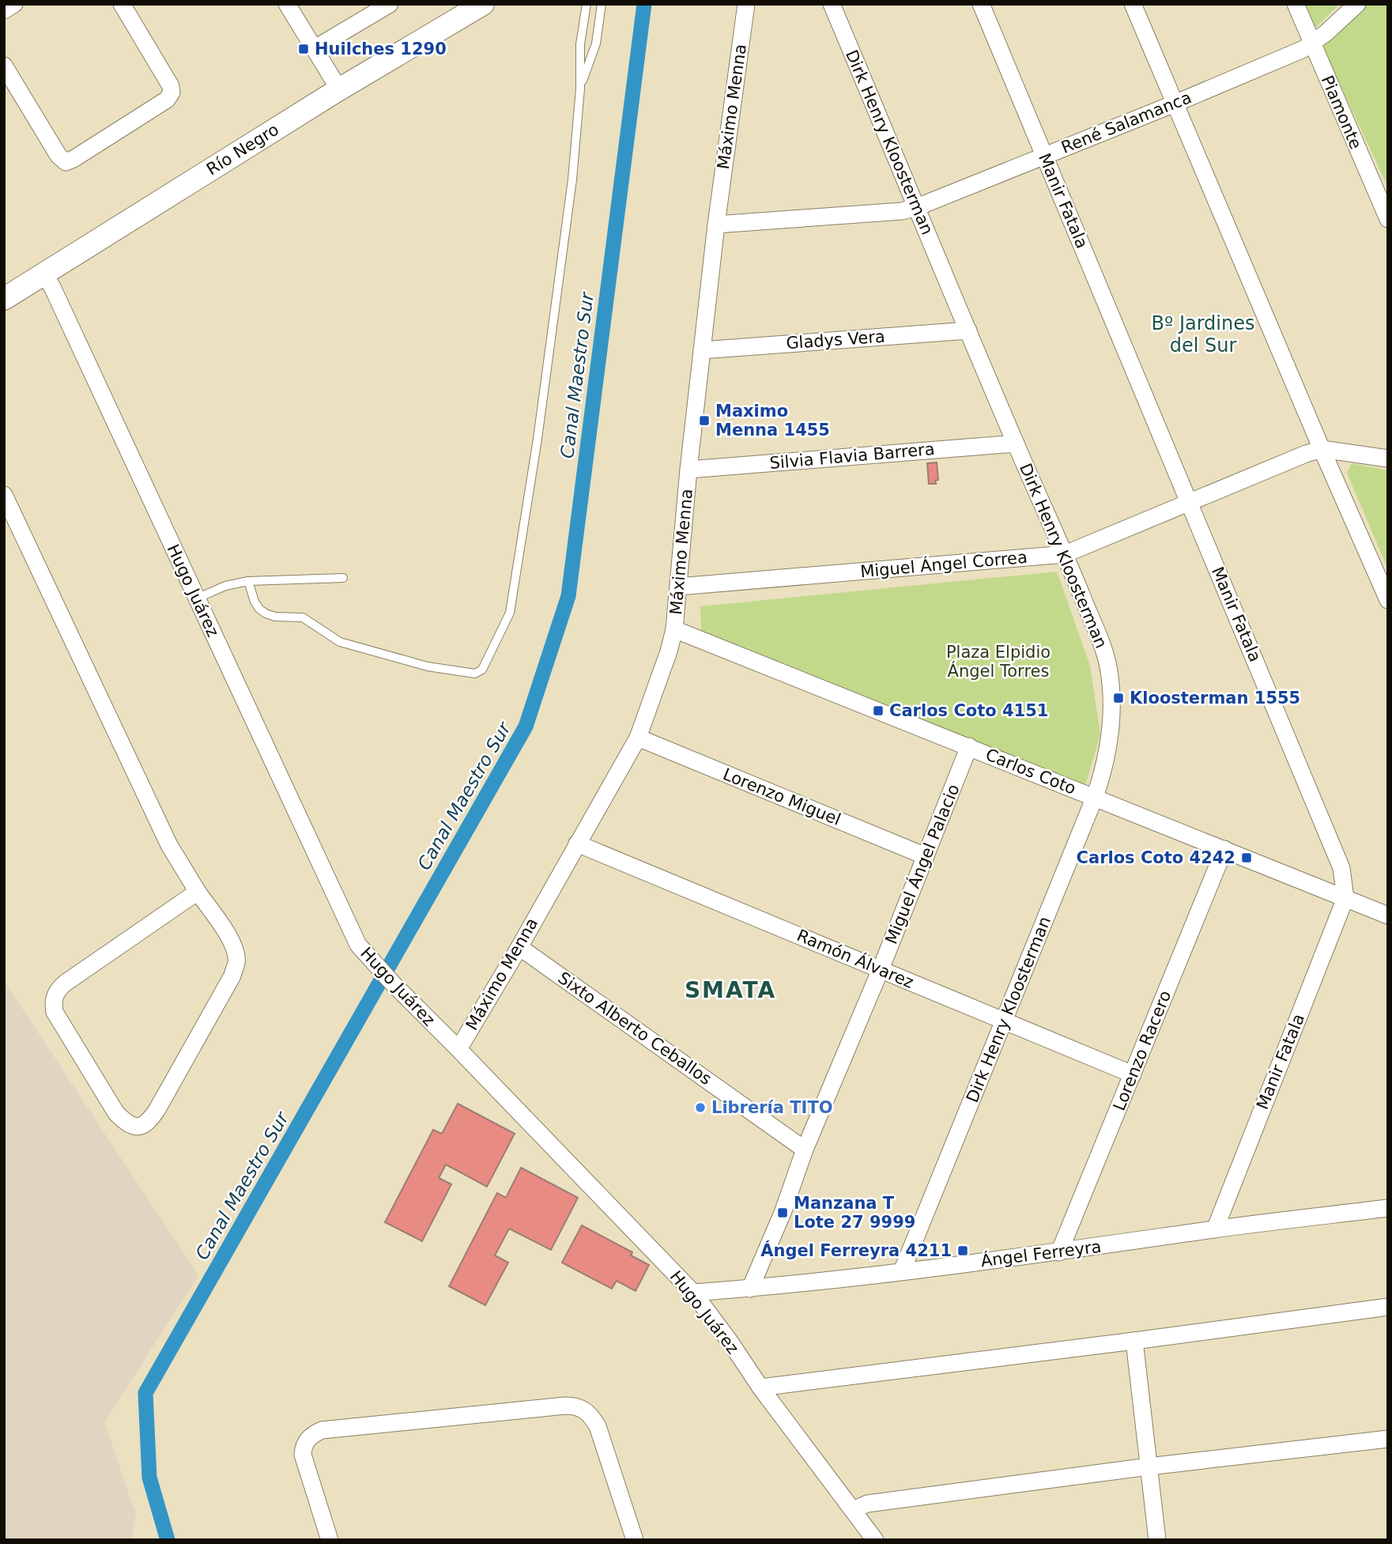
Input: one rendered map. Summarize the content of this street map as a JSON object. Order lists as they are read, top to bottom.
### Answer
{
  "streets": {
    "street": [
      "Máximo Menna",
      "Piamonte",
      "René Salamanca",
      "Dirk Henry Kloosterman",
      "Río Negro",
      "Manir Fatala",
      "Gladys Vera",
      "Silvia Flavia Barrera",
      "Miguel Ángel Correa",
      "Hugo Juárez",
      "Carlos Coto",
      "Lorenzo Miguel",
      "Miguel Ángel Palacio",
      "Ramón Álvarez",
      "Sixto Alberto Ceballos",
      "Lorenzo Racero",
      "Ángel Ferreyra"
    ]
  },
  "crossings": [
    ["Máximo Menna", "René Salamanca"],
    ["Máximo Menna", "Gladys Vera"],
    ["Máximo Menna", "Silvia Flavia Barrera"],
    ["Máximo Menna", "Miguel Ángel Correa"],
    ["Máximo Menna", "Hugo Juárez"],
    ["Máximo Menna", "Carlos Coto"],
    ["Máximo Menna", "Lorenzo Miguel"],
    ["Máximo Menna", "Ramón Álvarez"],
    ["Máximo Menna", "Sixto Alberto Ceballos"],
    ["Piamonte", "René Salamanca"],
    ["René Salamanca", "Dirk Henry Kloosterman"],
    ["René Salamanca", "Manir Fatala"],
    ["Dirk Henry Kloosterman", "Gladys Vera"],
    ["Dirk Henry Kloosterman", "Silvia Flavia Barrera"],
    ["Dirk Henry Kloosterman", "Miguel Ángel Correa"],
    ["Dirk Henry Kloosterman", "Carlos Coto"],
    ["Dirk Henry Kloosterman", "Ramón Álvarez"],
    ["Dirk Henry Kloosterman", "Ángel Ferreyra"],
    ["Río Negro", "Hugo Juárez"],
    ["Manir Fatala", "Miguel Ángel Correa"],
    ["Manir Fatala", "Carlos Coto"],
    ["Manir Fatala", "Ángel Ferreyra"],
    ["Hugo Juárez", "Ángel Ferreyra"],
    ["Carlos Coto", "Miguel Ángel Palacio"],
    ["Carlos Coto", "Lorenzo Racero"],
    ["Lorenzo Miguel", "Miguel Ángel Palacio"],
    ["Miguel Ángel Palacio", "Ramón Álvarez"],
    ["Miguel Ángel Palacio", "Sixto Alberto Ceballos"],
    ["Miguel Ángel Palacio", "Ángel Ferreyra"],
    ["Ramón Álvarez", "Lorenzo Racero"],
    ["Lorenzo Racero", "Ángel Ferreyra"]
  ],
  "districts": ["Bº Jardines del Sur", "SMATA"],
  "water": ["Canal Maestro Sur"],
  "parks": ["Plaza Elpidio Ángel Torres"],
  "places": {
    "transit": [
      "Huilches 1290",
      "Maximo Menna 1455",
      "Kloosterman 1555",
      "Carlos Coto 4151",
      "Carlos Coto 4242",
      "Manzana T Lote 27 9999",
      "Ángel Ferreyra 4211"
    ],
    "other": ["Librería TITO"]
  }
}
